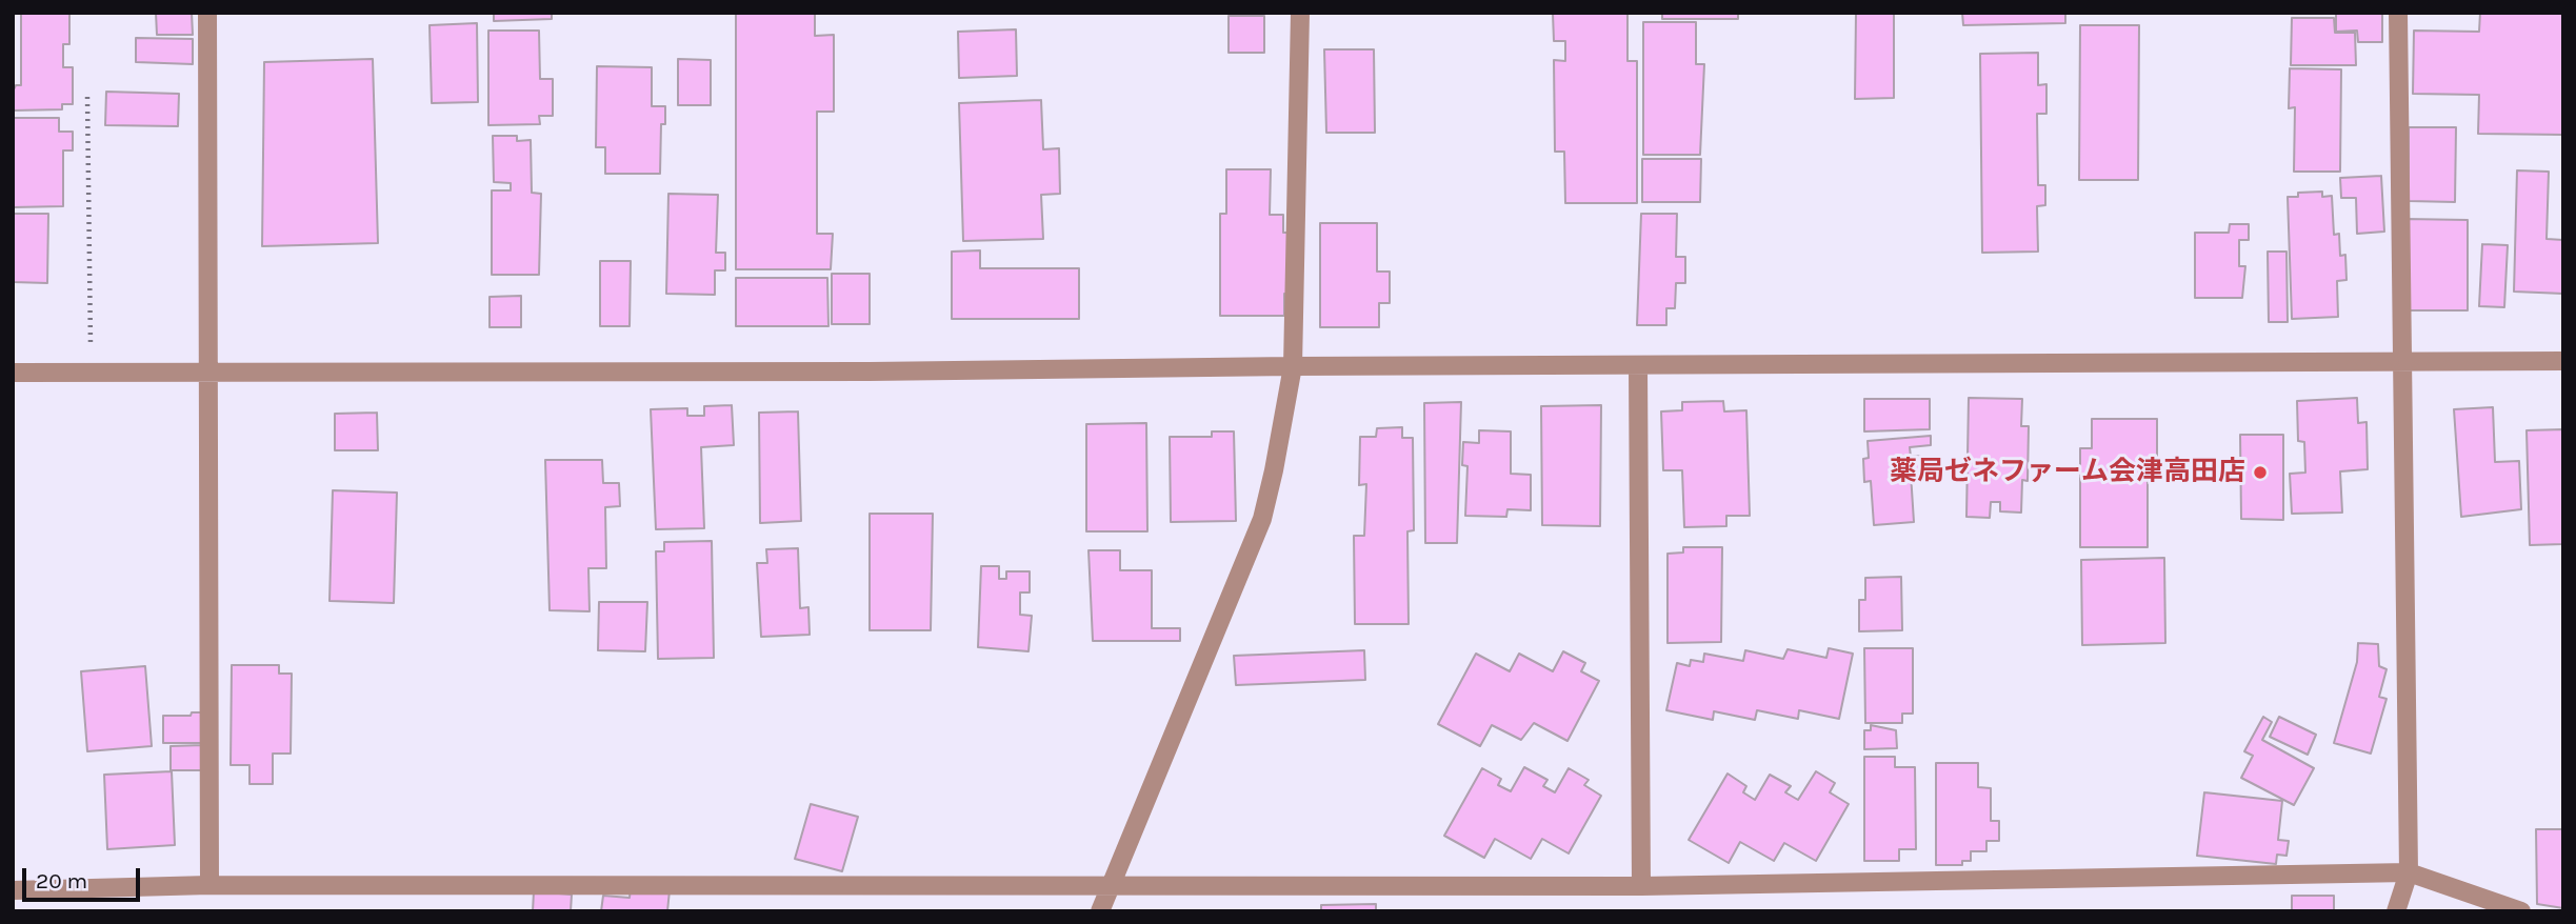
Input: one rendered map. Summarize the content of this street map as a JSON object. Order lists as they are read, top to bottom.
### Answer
{
  "places": ["薬局ゼネファーム会津高田店"],
  "scale_bar": "20 m"
}
